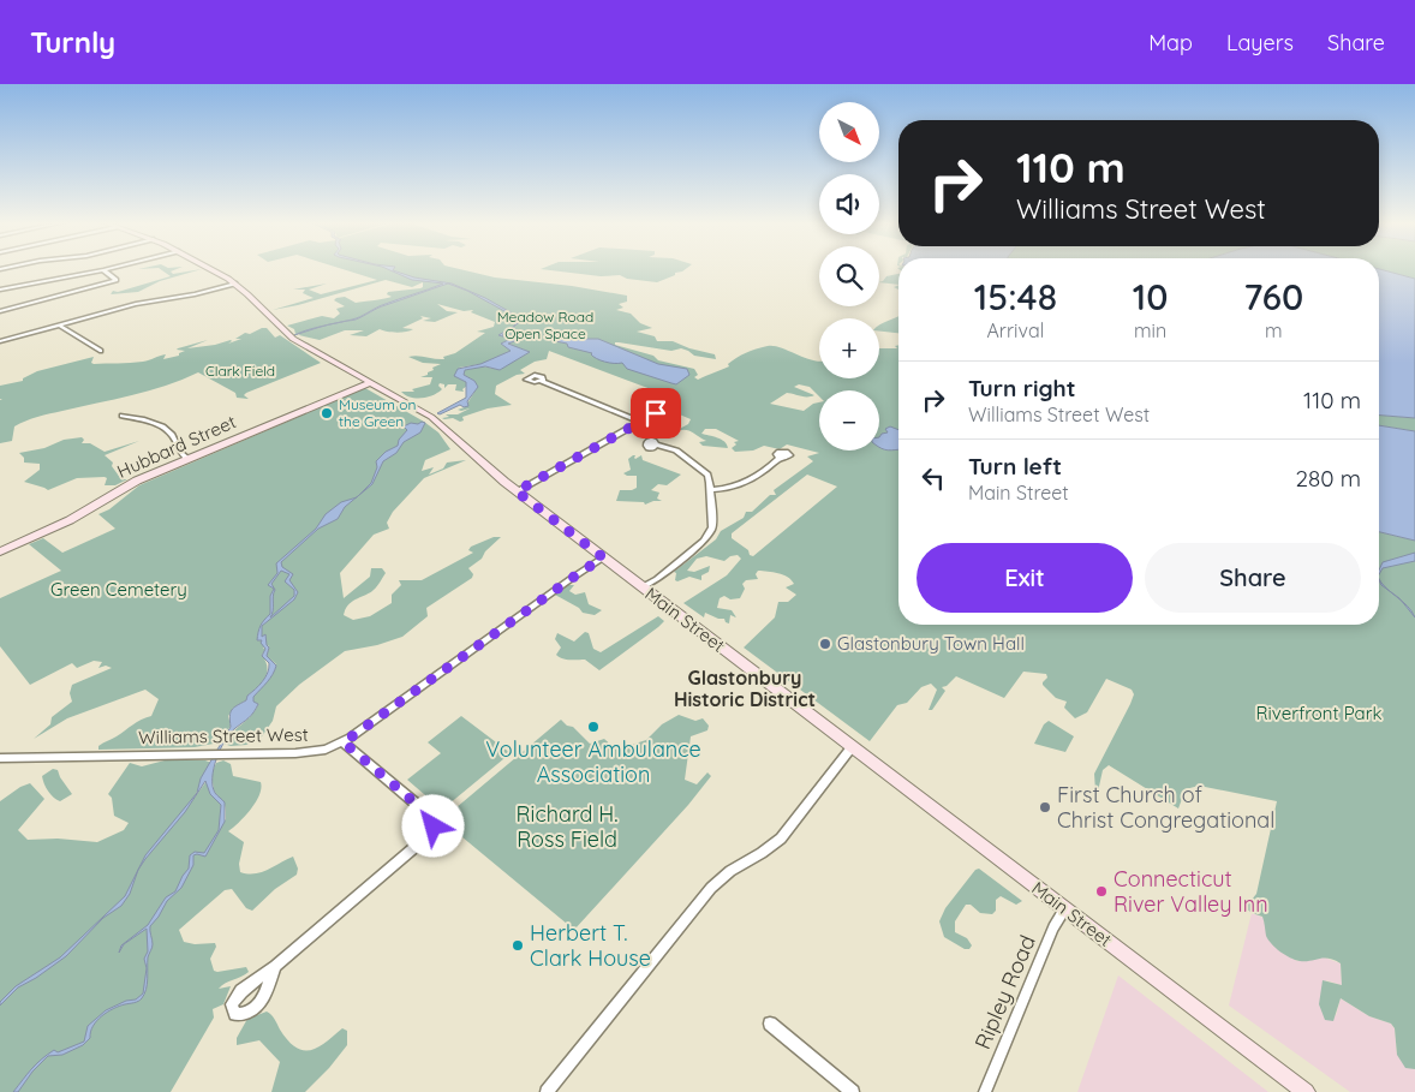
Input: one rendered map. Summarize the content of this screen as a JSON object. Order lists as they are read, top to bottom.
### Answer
{
  "streets": {
    "main road": ["Hubbard Street", "Main Street"],
    "street": ["Williams Street West", "Ripley Road"]
  },
  "crossings": [
    ["Hubbard Street", "Main Street"],
    ["Main Street", "Williams Street West"],
    ["Main Street", "Ripley Road"]
  ],
  "districts": ["Glastonbury Historic District"],
  "parks": [
    "Meadow Road Open Space",
    "Clark Field",
    "Green Cemetery",
    "Riverfront Park",
    "Richard H. Ross Field"
  ],
  "places": [
    "Museum on the Green",
    "Glastonbury Town Hall",
    "Volunteer Ambulance Association",
    "First Church of Christ Congregational",
    "Connecticut River Valley Inn",
    "Herbert T. Clark House"
  ],
  "north": "bottom right",
  "page": {
    "header": "Turnly",
    "nav": ["Map", "Layers", "Share"],
    "map_buttons": ["+", "−"],
    "turn": ["110 m", "Williams Street West"],
    "eta": [
      "15:48",
      "Arrival",
      "10",
      "min",
      "760",
      "m"
    ],
    "list": [
      {
        "name": "Turn right",
        "note": "Williams Street West",
        "value": "110 m"
      },
      {
        "name": "Turn left",
        "note": "Main Street",
        "value": "280 m"
      }
    ],
    "buttons": ["Exit", "Share"]
  }
}
